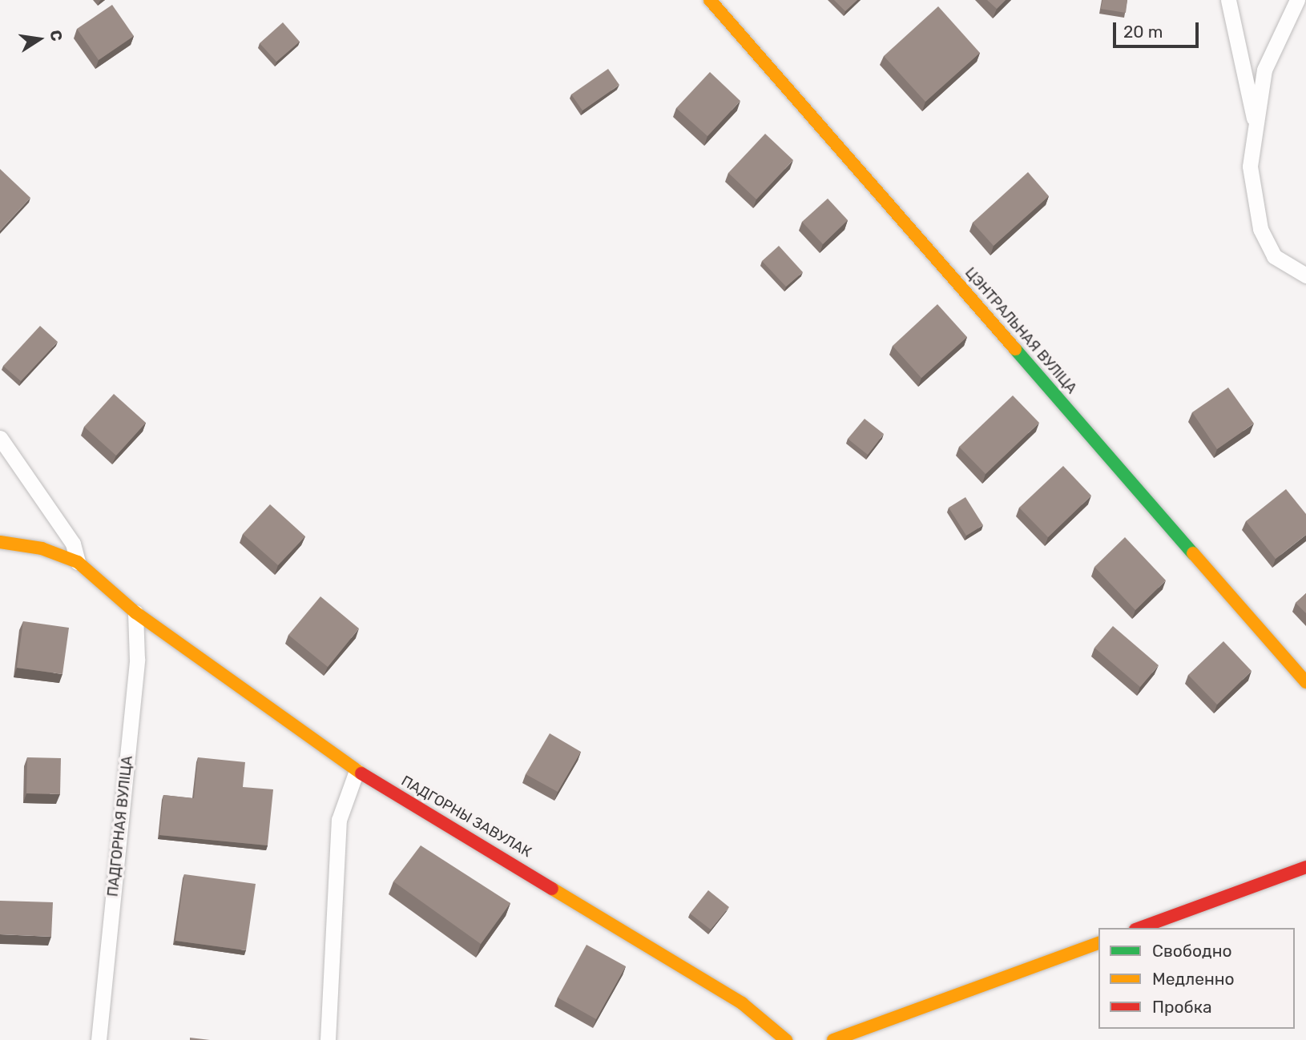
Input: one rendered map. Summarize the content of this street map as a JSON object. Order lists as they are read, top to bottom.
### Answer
{
  "streets": {
    "street": ["ЦЭНТРАЛЬНАЯ ВУЛІЦА", "ПАДГОРНЫ ЗАВУЛАК"],
    "lane": ["ПАДГОРНАЯ ВУЛІЦА"]
  },
  "crossings": [
    ["ПАДГОРНЫ ЗАВУЛАК", "ПАДГОРНАЯ ВУЛІЦА"]
  ],
  "legend": ["Свободно", "Медленно", "Пробка"],
  "scale_bar": "20 m",
  "north": "right"
}
